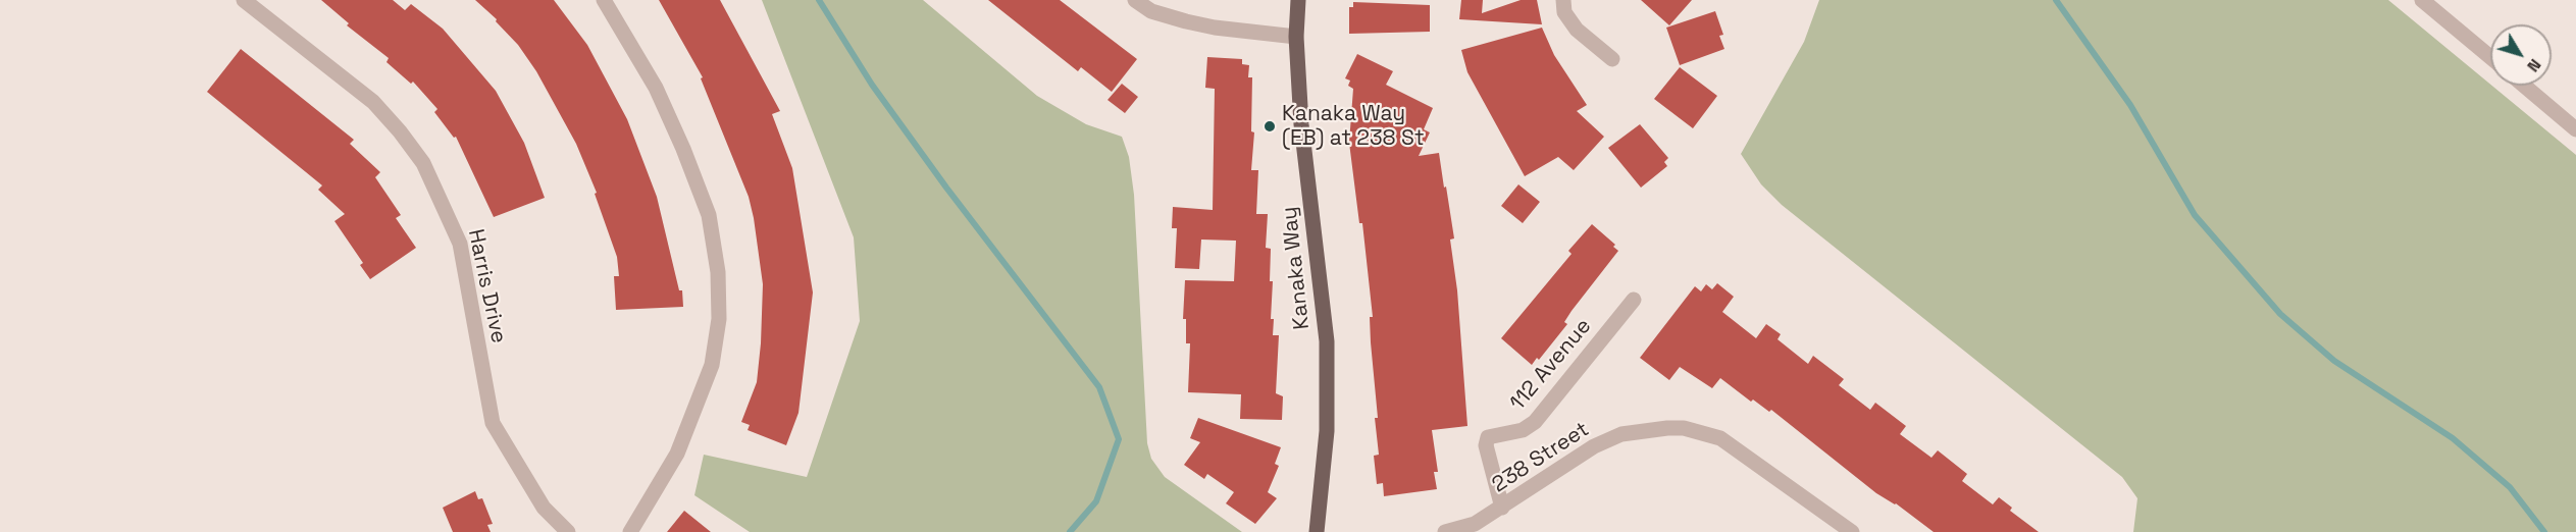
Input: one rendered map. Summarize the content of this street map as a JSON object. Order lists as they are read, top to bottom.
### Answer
{
  "streets": {
    "main road": ["Kanaka Way"],
    "street": ["Harris Drive", "112 Avenue", "238 Street"]
  },
  "crossings": [
    ["112 Avenue", "238 Street"]
  ],
  "places": ["Kanaka Way (EB) at 238 St"],
  "north": "bottom right"
}
